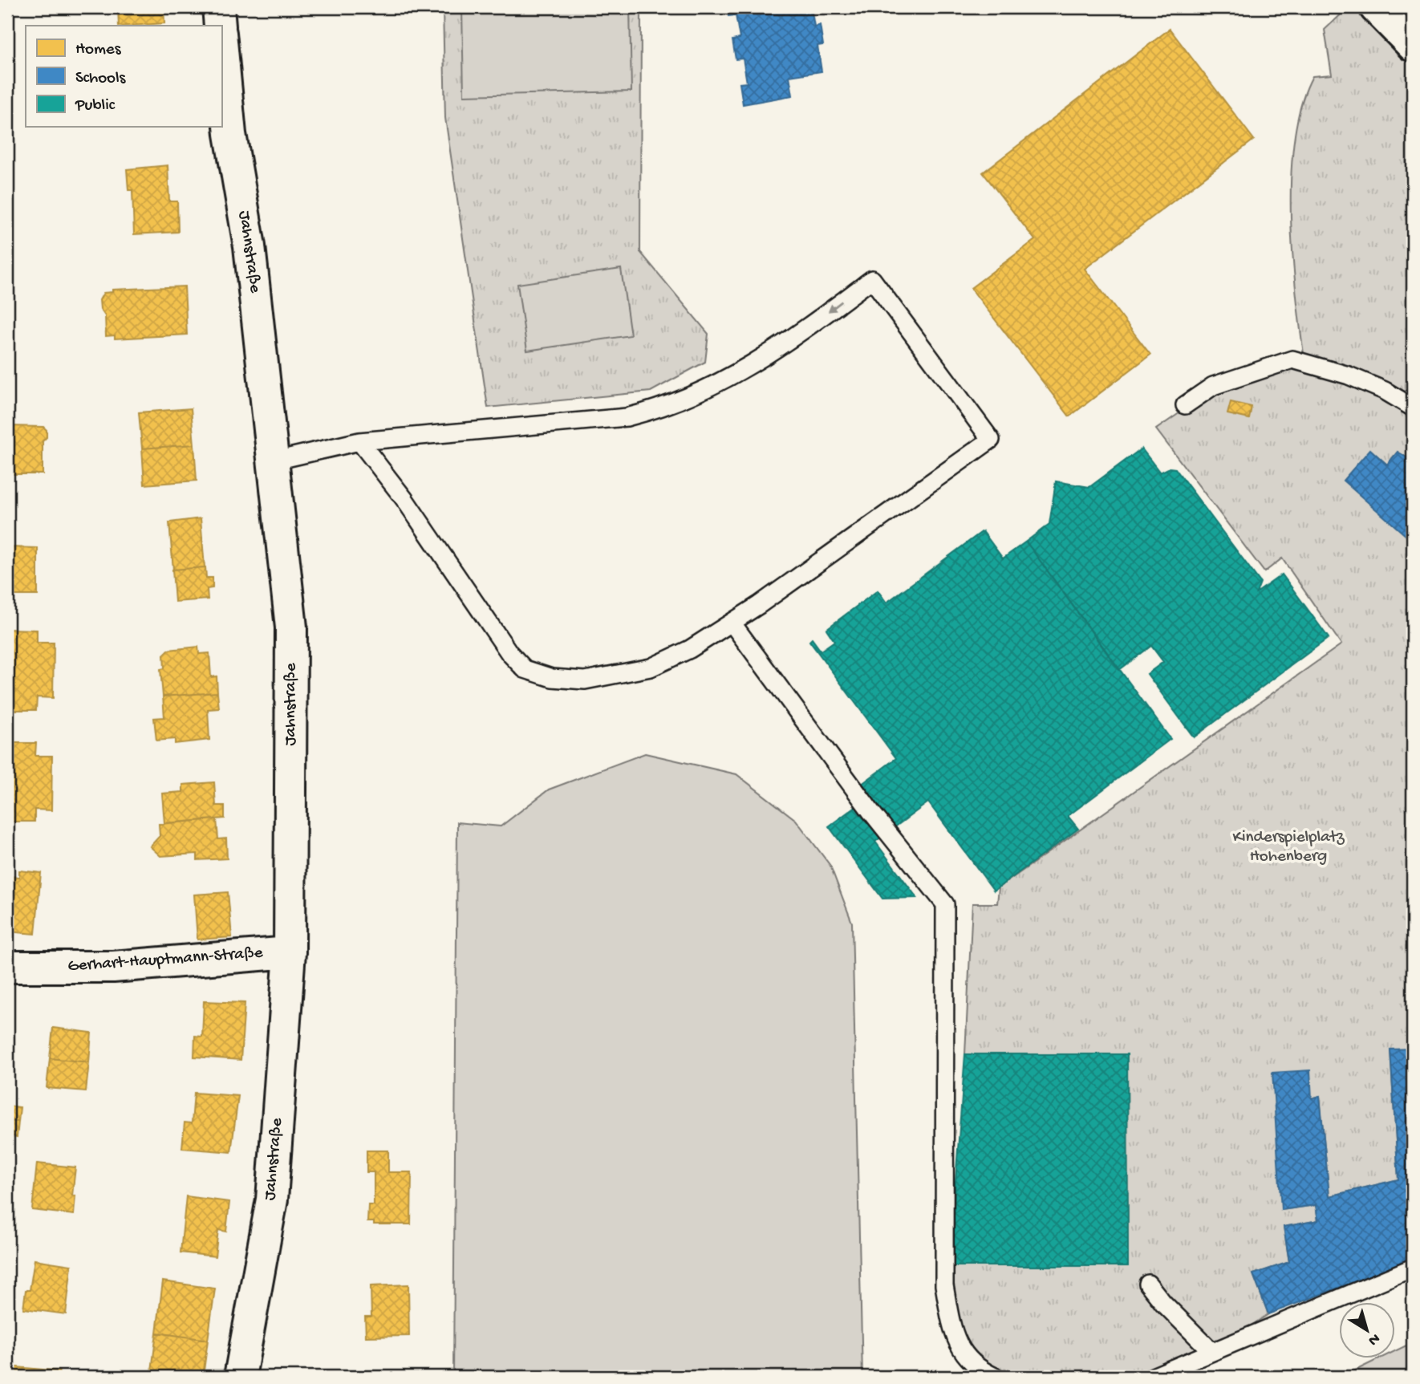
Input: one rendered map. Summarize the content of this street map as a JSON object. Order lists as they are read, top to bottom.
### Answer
{
  "streets": {
    "street": ["Jahnstraße", "Gerhart-Hauptmann-Straße"]
  },
  "crossings": [
    ["Jahnstraße", "Gerhart-Hauptmann-Straße"]
  ],
  "parks": ["Kinderspielplatz Hohenberg"],
  "legend": ["Homes", "Schools", "Public"],
  "north": "bottom right"
}
